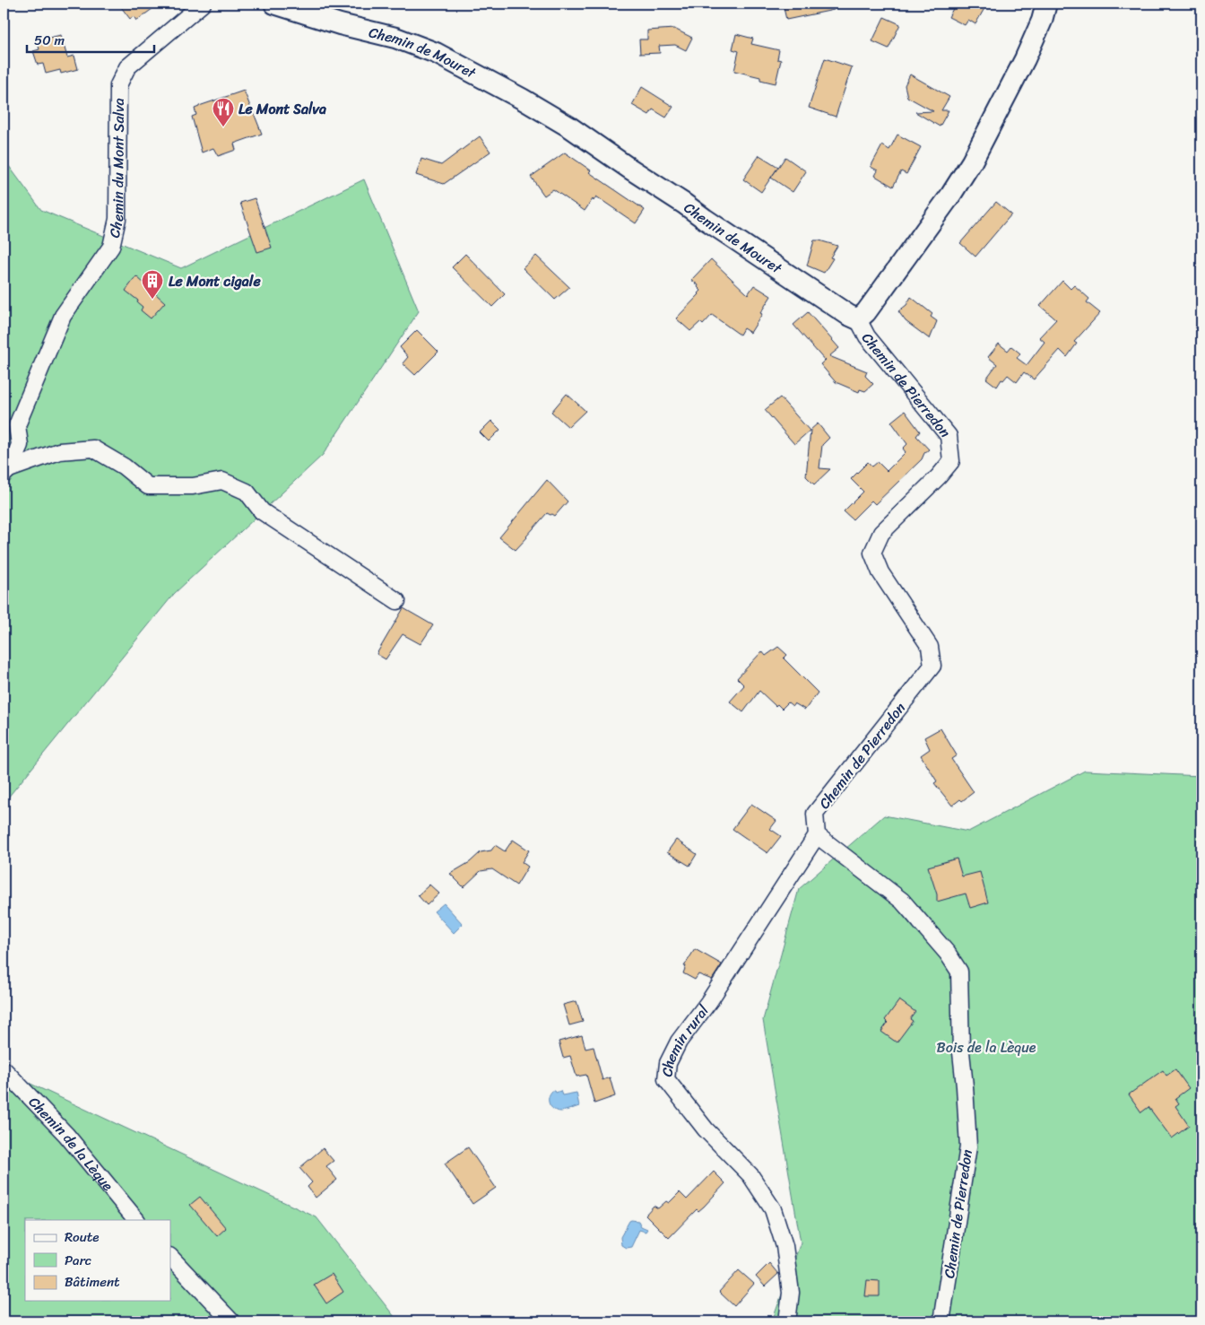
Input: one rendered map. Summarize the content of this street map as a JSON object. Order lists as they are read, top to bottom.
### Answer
{
  "streets": {
    "street": [
      "Chemin de Mouret",
      "Chemin du Mont Salva",
      "Chemin de Pierredon",
      "Chemin rural",
      "Chemin de la Lèque"
    ]
  },
  "crossings": [
    ["Chemin de Mouret", "Chemin de Pierredon"],
    ["Chemin de Pierredon", "Chemin rural"]
  ],
  "parks": ["Bois de la Lèque"],
  "places": {
    "restaurant": ["Le Mont Salva"],
    "building": ["Le Mont cigale"]
  },
  "legend": ["Route", "Parc", "Bâtiment"],
  "scale_bar": "50 m"
}
